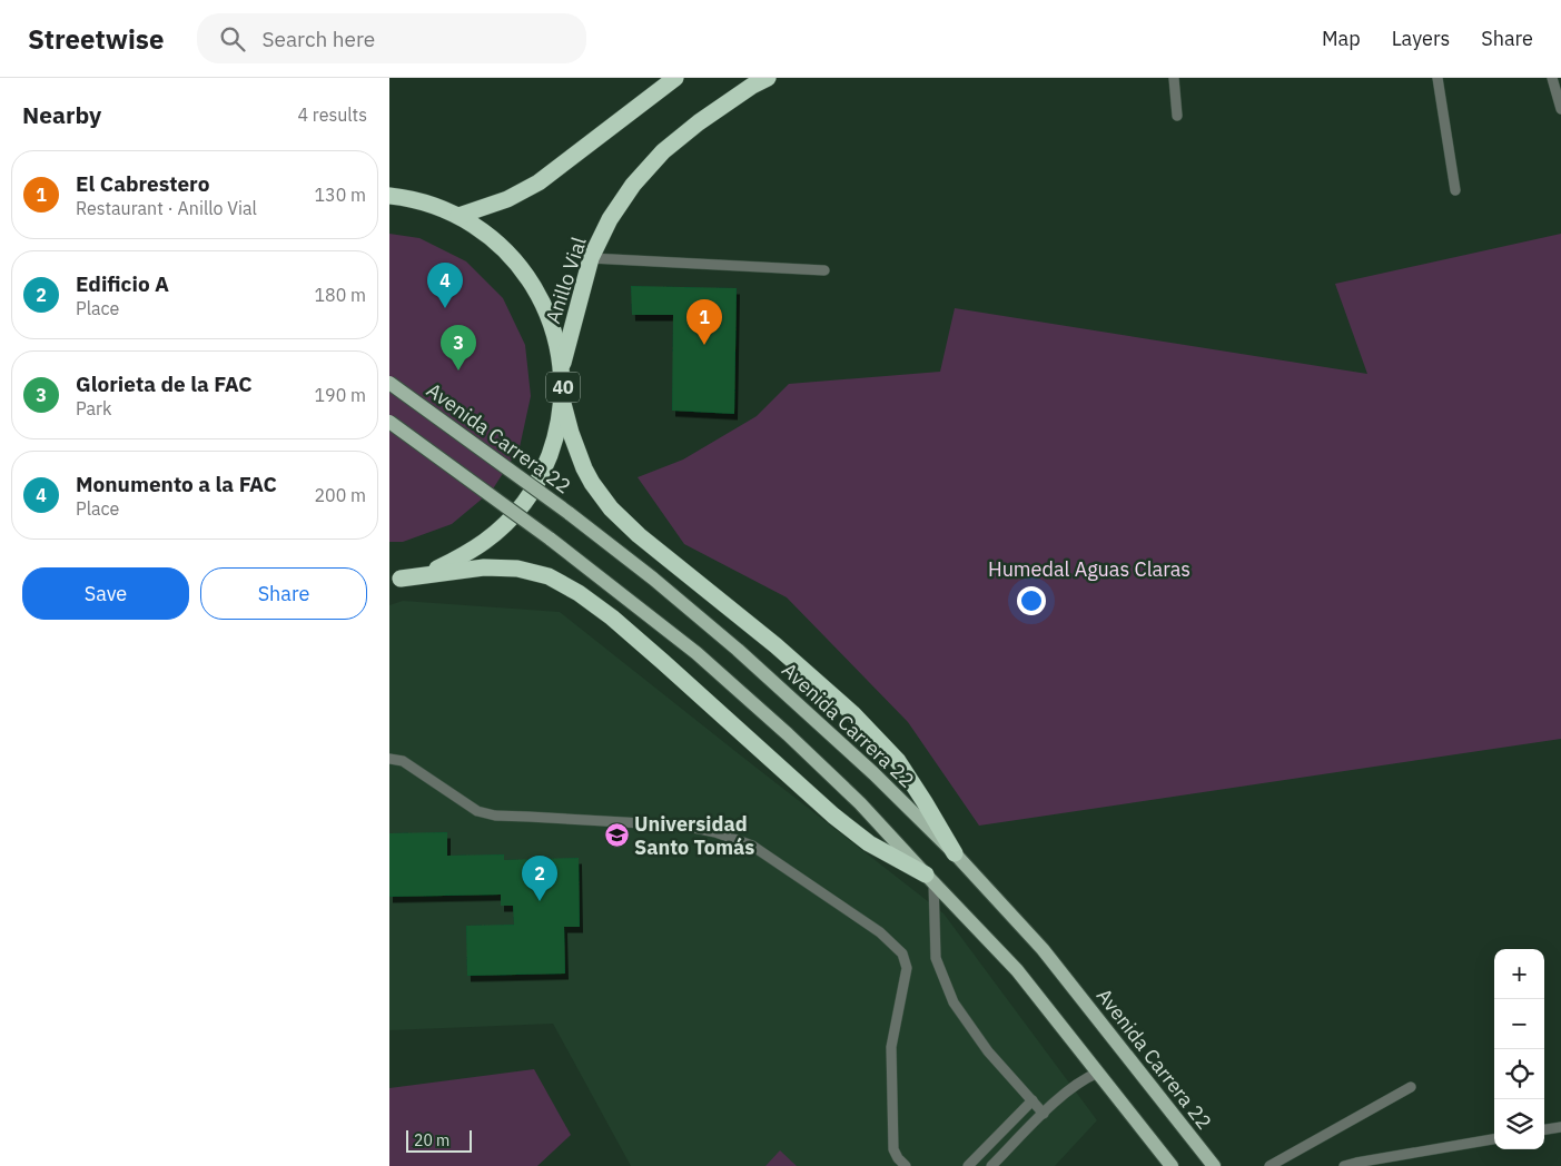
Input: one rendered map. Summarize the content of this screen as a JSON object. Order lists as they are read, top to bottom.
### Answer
{
  "streets": {
    "highway": ["Anillo Vial", "40"],
    "main road": ["Avenida Carrera 22"]
  },
  "crossings": [
    ["Anillo Vial", "40"]
  ],
  "parks": ["Humedal Aguas Claras"],
  "places": {
    "school or university": ["Universidad Santo Tomás"]
  },
  "scale_bar": "20 m",
  "page": {
    "header": "Streetwise",
    "search": "Search here",
    "nav": ["Map", "Layers", "Share"],
    "heading": ["Nearby", "4 results"],
    "list": [
      {
        "mark": "1",
        "name": "El Cabrestero",
        "note": "Restaurant · Anillo Vial",
        "value": "130 m"
      },
      {
        "mark": "2",
        "name": "Edificio A",
        "note": "Place",
        "value": "180 m"
      },
      {
        "mark": "3",
        "name": "Glorieta de la FAC",
        "note": "Park",
        "value": "190 m"
      },
      {
        "mark": "4",
        "name": "Monumento a la FAC",
        "note": "Place",
        "value": "200 m"
      }
    ],
    "pins": [
      "4",
      "1",
      "3",
      "2"
    ],
    "buttons": ["Save", "Share"],
    "map_buttons": ["+", "−"],
    "scale": "20 m"
  }
}
